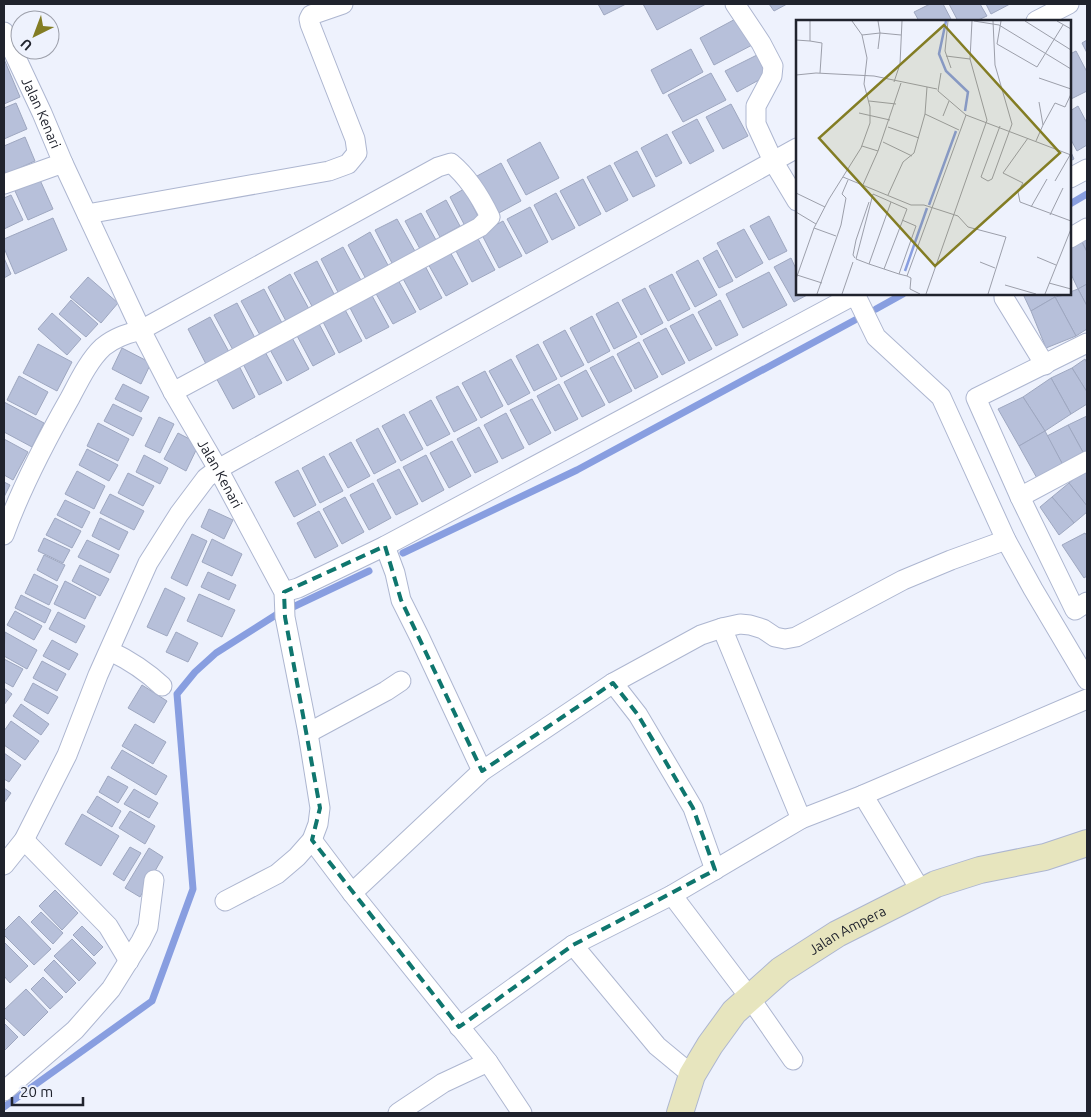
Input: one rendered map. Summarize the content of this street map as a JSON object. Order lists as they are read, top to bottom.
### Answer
{
  "streets": {
    "street": ["Jalan Kenari", "Jalan Ampera"]
  },
  "scale_bar": "20 m",
  "north": "bottom left"
}
